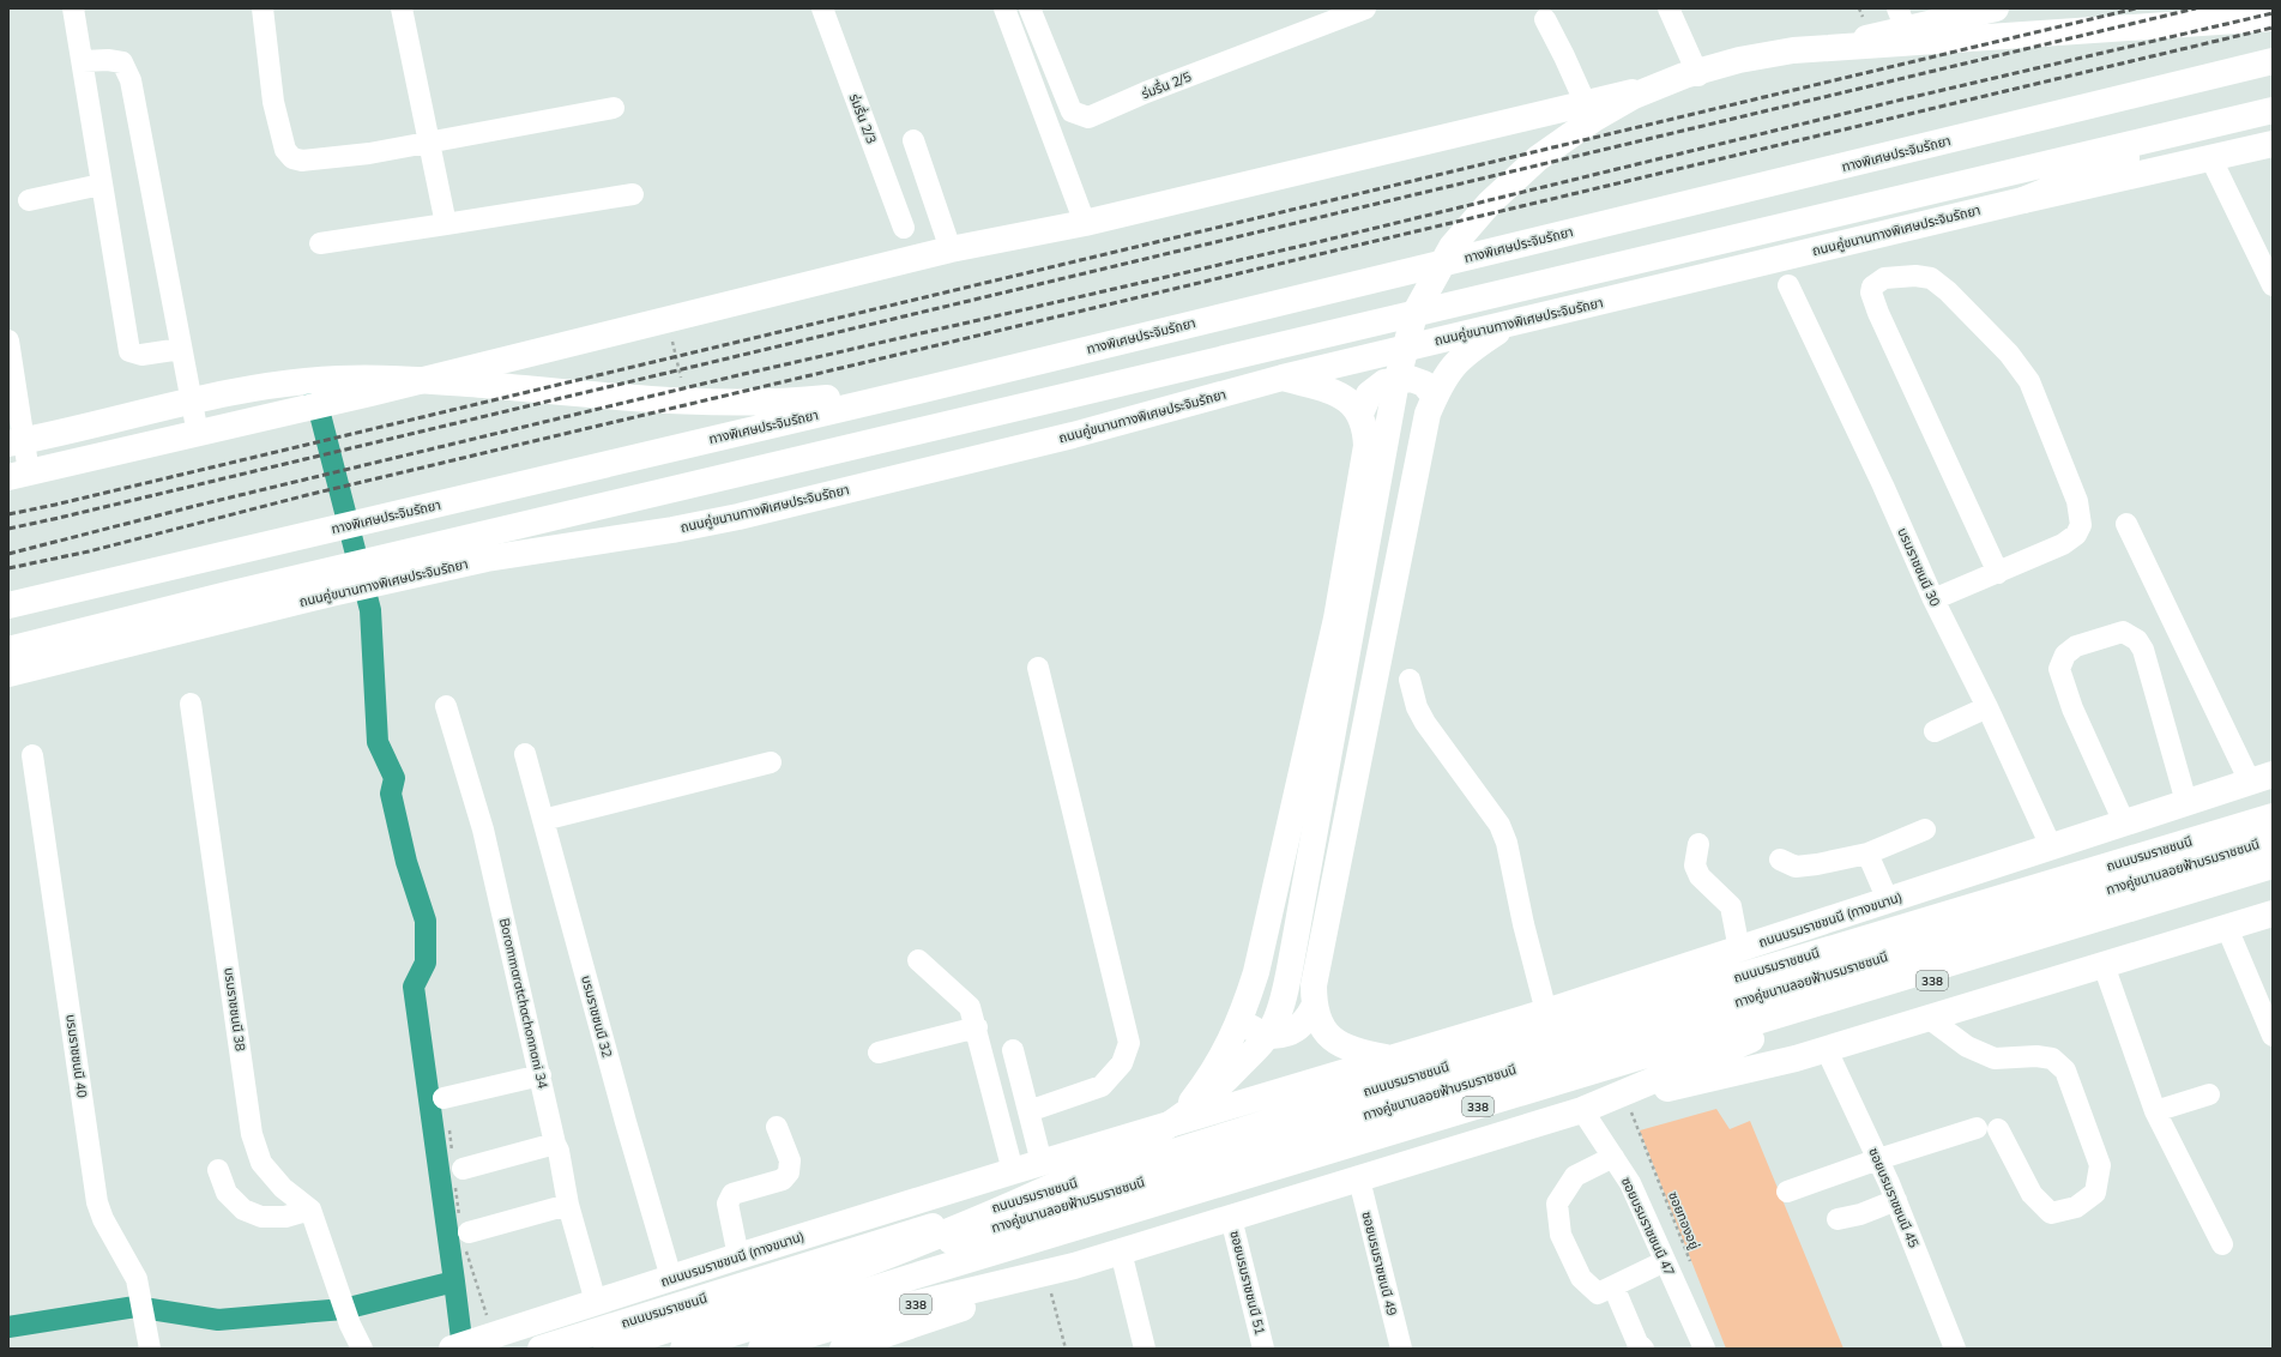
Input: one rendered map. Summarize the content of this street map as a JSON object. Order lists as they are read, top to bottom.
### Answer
{
  "streets": {
    "main road": [
      "ทางพิเศษประจิมรัถยา",
      "ถนนคู่ขนานทางพิเศษประจิมรัถยา",
      "ถนนบรมราชชนนี",
      "ทางคู่ขนานลอยฟ้าบรมราชชนนี",
      "ถนนบรมราชชนนี (ทางขนาน)",
      "338"
    ],
    "street": [
      "ร่มรื่น 2/5",
      "ร่มรื่น 2/3",
      "บรมราชชนนี 30",
      "Borommaratchachonnani 34",
      "บรมราชชนนี 38",
      "บรมราชชนนี 32",
      "บรมราชชนนี 40",
      "ซอยบรมราชชนนี 45",
      "ซอยบรมราชชนนี 47",
      "ซอยบรมราชชนนี 49",
      "ซอยบรมราชชนนี 51"
    ],
    "path": ["ซอยทองอยู่"]
  },
  "crossings": [
    ["บรมราชชนนี 30", "ถนนบรมราชชนนี (ทางขนาน)"],
    ["ถนนบรมราชชนนี", "ถนนบรมราชชนนี (ทางขนาน)"],
    ["ถนนบรมราชชนนี (ทางขนาน)", "Borommaratchachonnani 34"],
    ["ถนนบรมราชชนนี (ทางขนาน)", "บรมราชชนนี 32"],
    ["338", "ซอยบรมราชชนนี 45"],
    ["338", "ซอยทองอยู่"],
    ["338", "ซอยบรมราชชนนี 47"],
    ["338", "ซอยบรมราชชนนี 49"],
    ["338", "ซอยบรมราชชนนี 51"]
  ]
}
